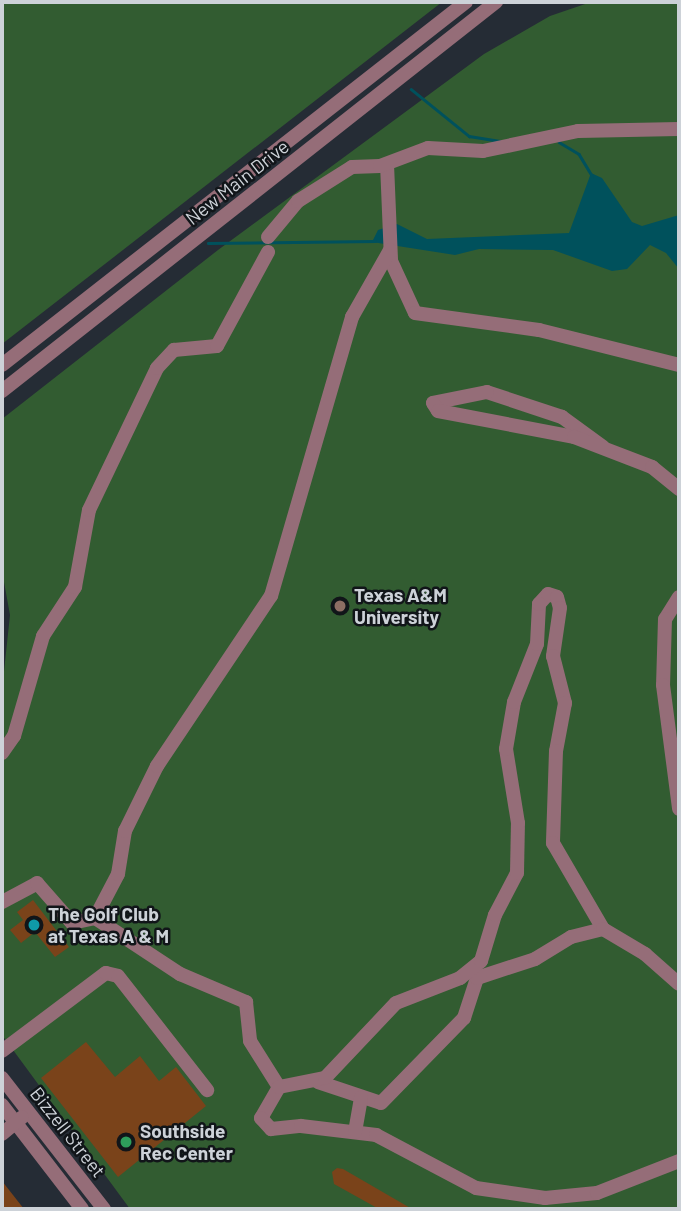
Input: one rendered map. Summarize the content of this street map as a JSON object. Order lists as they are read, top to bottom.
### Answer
{
  "streets": {
    "street": ["New Main Drive", "Bizzell Street"]
  },
  "places": ["Texas A&M University", "The Golf Club at Texas A & M", "Southside Rec Center"]
}
